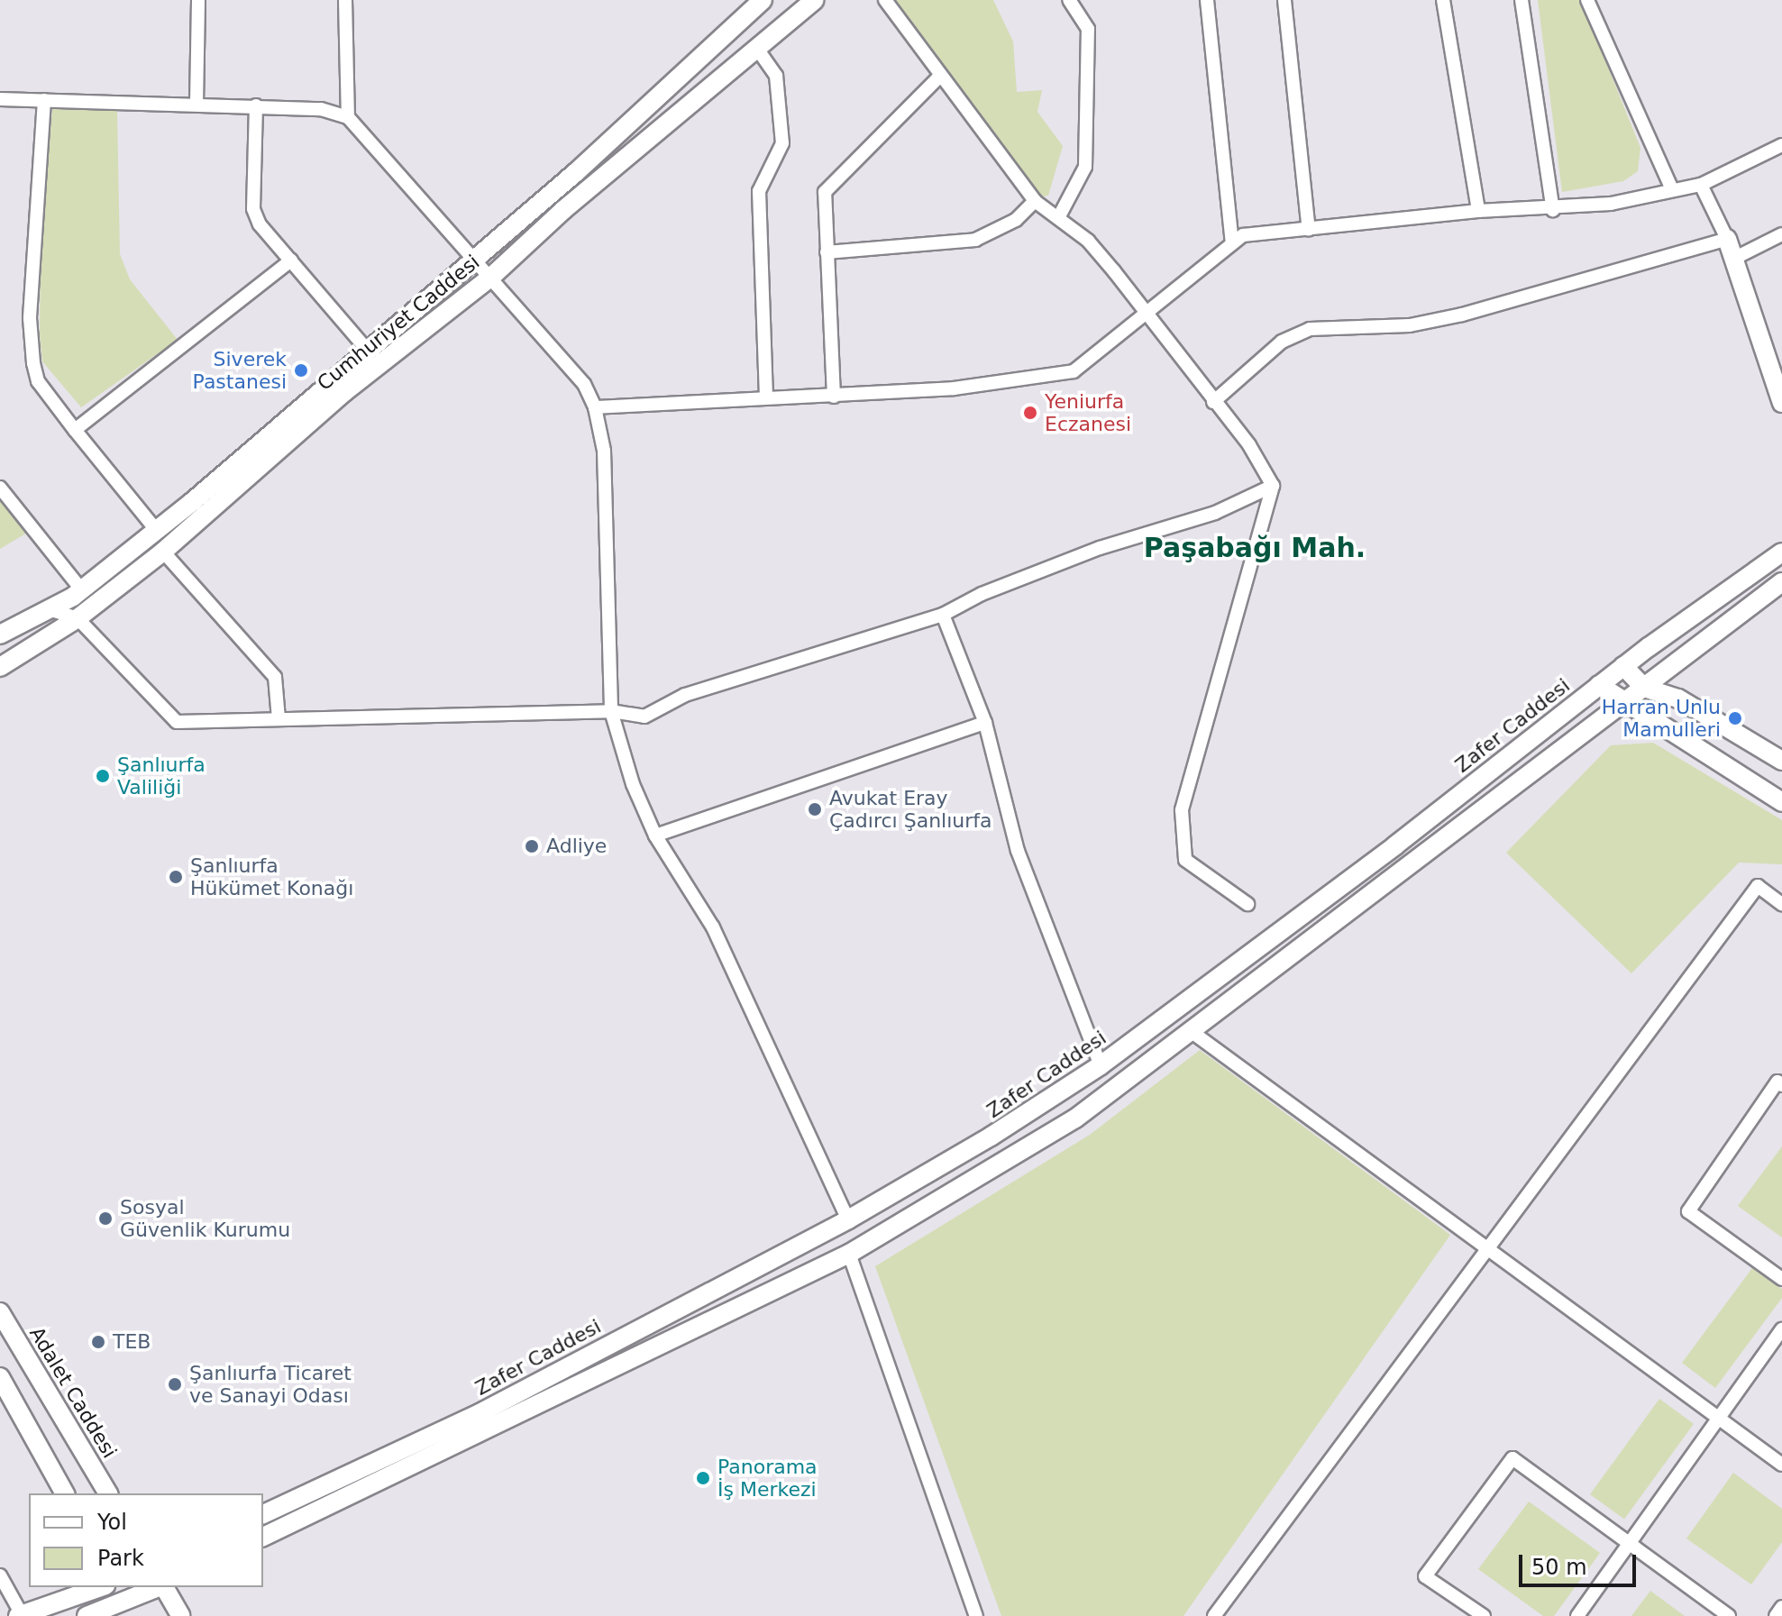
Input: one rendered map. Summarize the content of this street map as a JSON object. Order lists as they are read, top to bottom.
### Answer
{
  "streets": {
    "main road": ["Cumhuriyet Caddesi", "Zafer Caddesi", "Adalet Caddesi"]
  },
  "districts": ["Paşabağı Mah."],
  "places": [
    "Siverek Pastanesi",
    "Yeniurfa Eczanesi",
    "Harran Unlu Mamulleri",
    "Şanlıurfa Valiliği",
    "Avukat Eray Çadırcı Şanlıurfa",
    "Adliye",
    "Şanlıurfa Hükümet Konağı",
    "Sosyal Güvenlik Kurumu",
    "TEB",
    "Şanlıurfa Ticaret ve Sanayi Odası",
    "Panorama İş Merkezi"
  ],
  "legend": ["Yol", "Park"],
  "scale_bar": "50 m"
}
